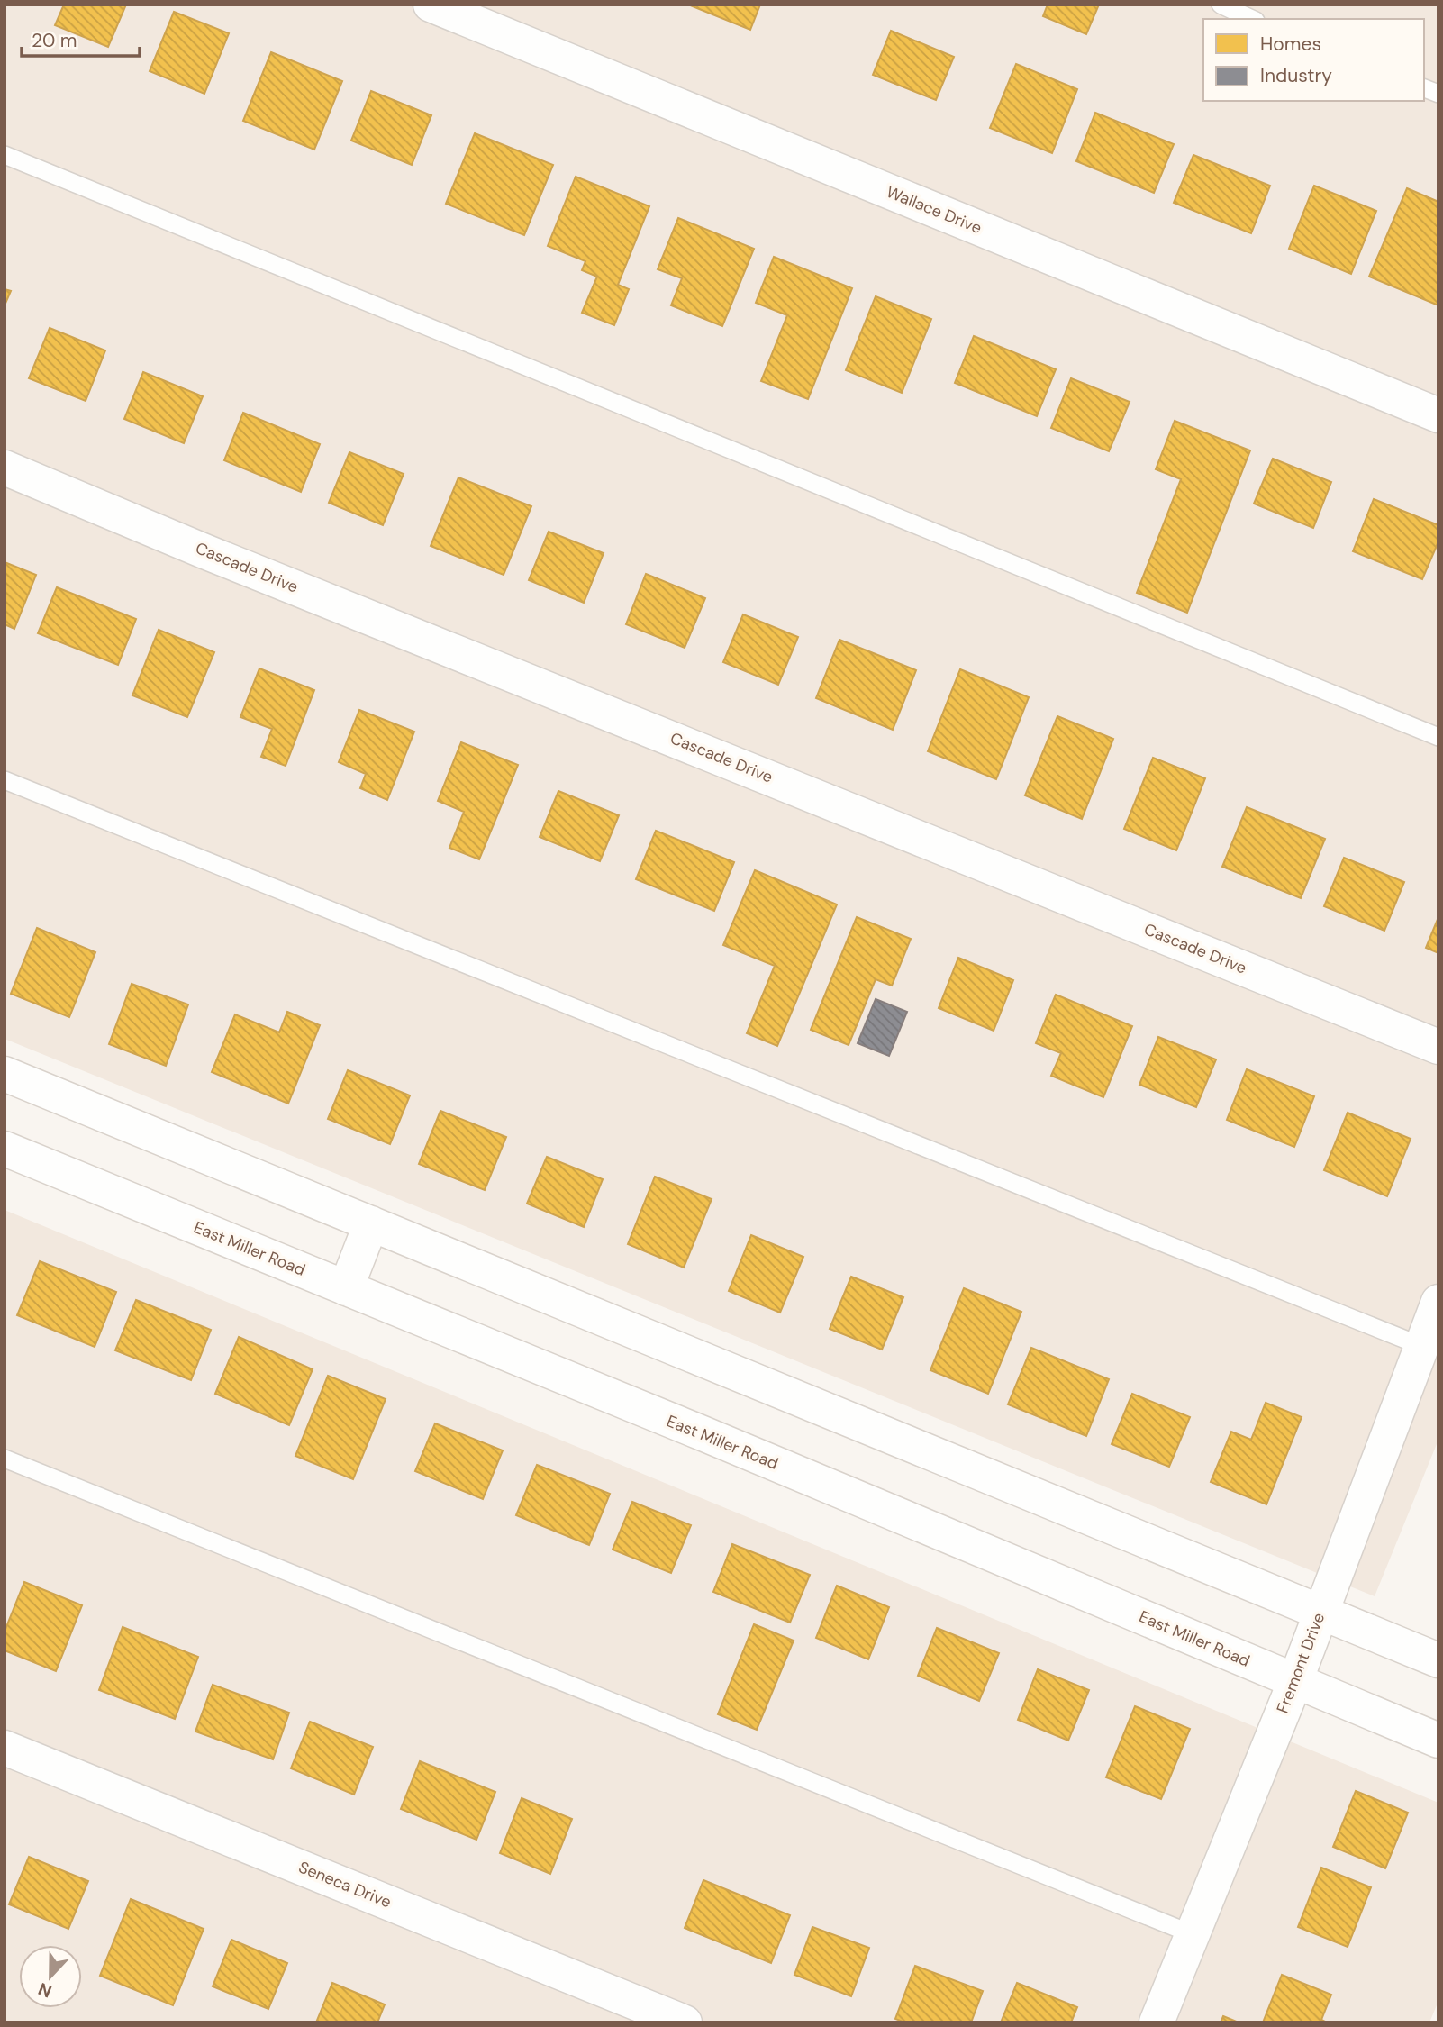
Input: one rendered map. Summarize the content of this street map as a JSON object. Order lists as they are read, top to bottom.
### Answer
{
  "streets": {
    "street": [
      "Wallace Drive",
      "Cascade Drive",
      "East Miller Road",
      "Fremont Drive",
      "Seneca Drive"
    ]
  },
  "crossings": [
    ["East Miller Road", "Fremont Drive"]
  ],
  "legend": ["Homes", "Industry"],
  "scale_bar": "20 m",
  "north": "bottom"
}
